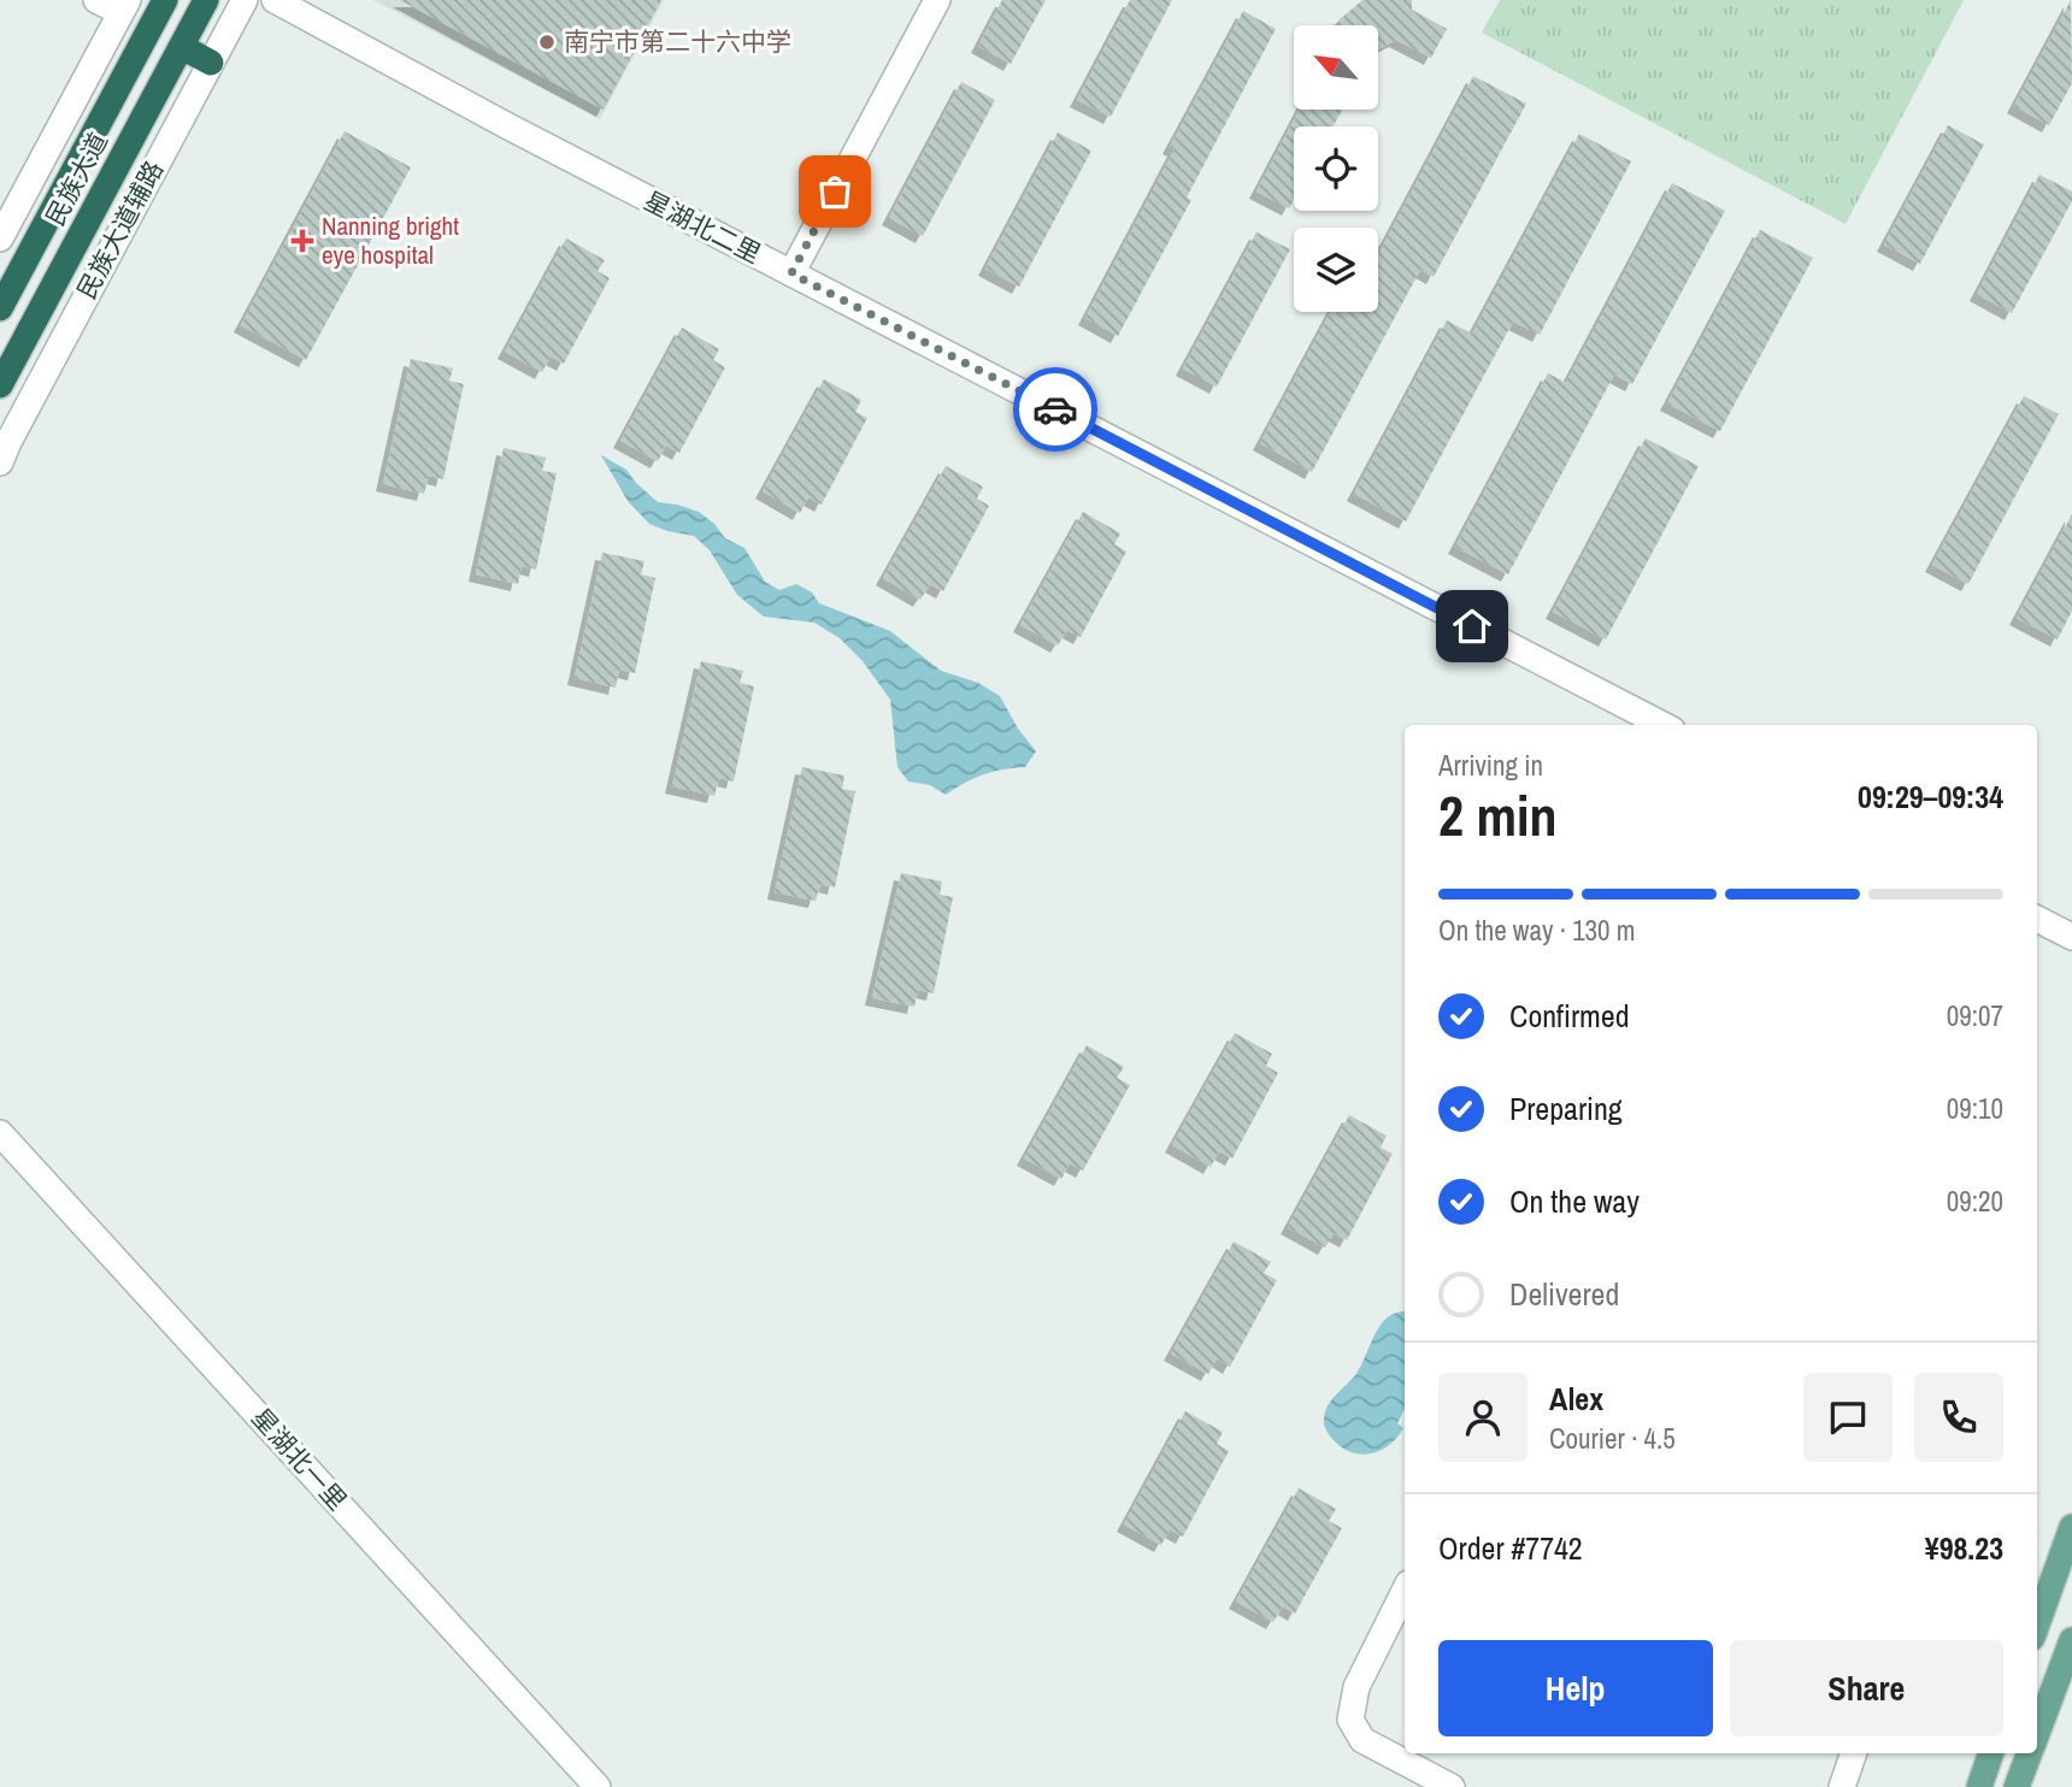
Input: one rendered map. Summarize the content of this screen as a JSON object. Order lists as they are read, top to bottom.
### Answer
{
  "streets": {
    "highway": ["民族大道"],
    "street": ["星湖北二里", "民族大道辅路", "星湖北一里"]
  },
  "places": {
    "other": ["南宁市第二十六中学"],
    "health": ["Nanning bright eye hospital"]
  },
  "north": "top left",
  "page": {
    "heading": ["2 min", "Arriving in", "09:29–09:34"],
    "panel": [
      "Alex",
      "Courier · 4.5",
      "Order #7742",
      "¥98.23"
    ],
    "bar": "On the way · 130 m",
    "list": [
      ["Confirmed", "09:07"],
      ["Preparing", "09:10"],
      ["On the way", "09:20"],
      "Delivered"
    ],
    "buttons": ["Help", "Share"]
  }
}
